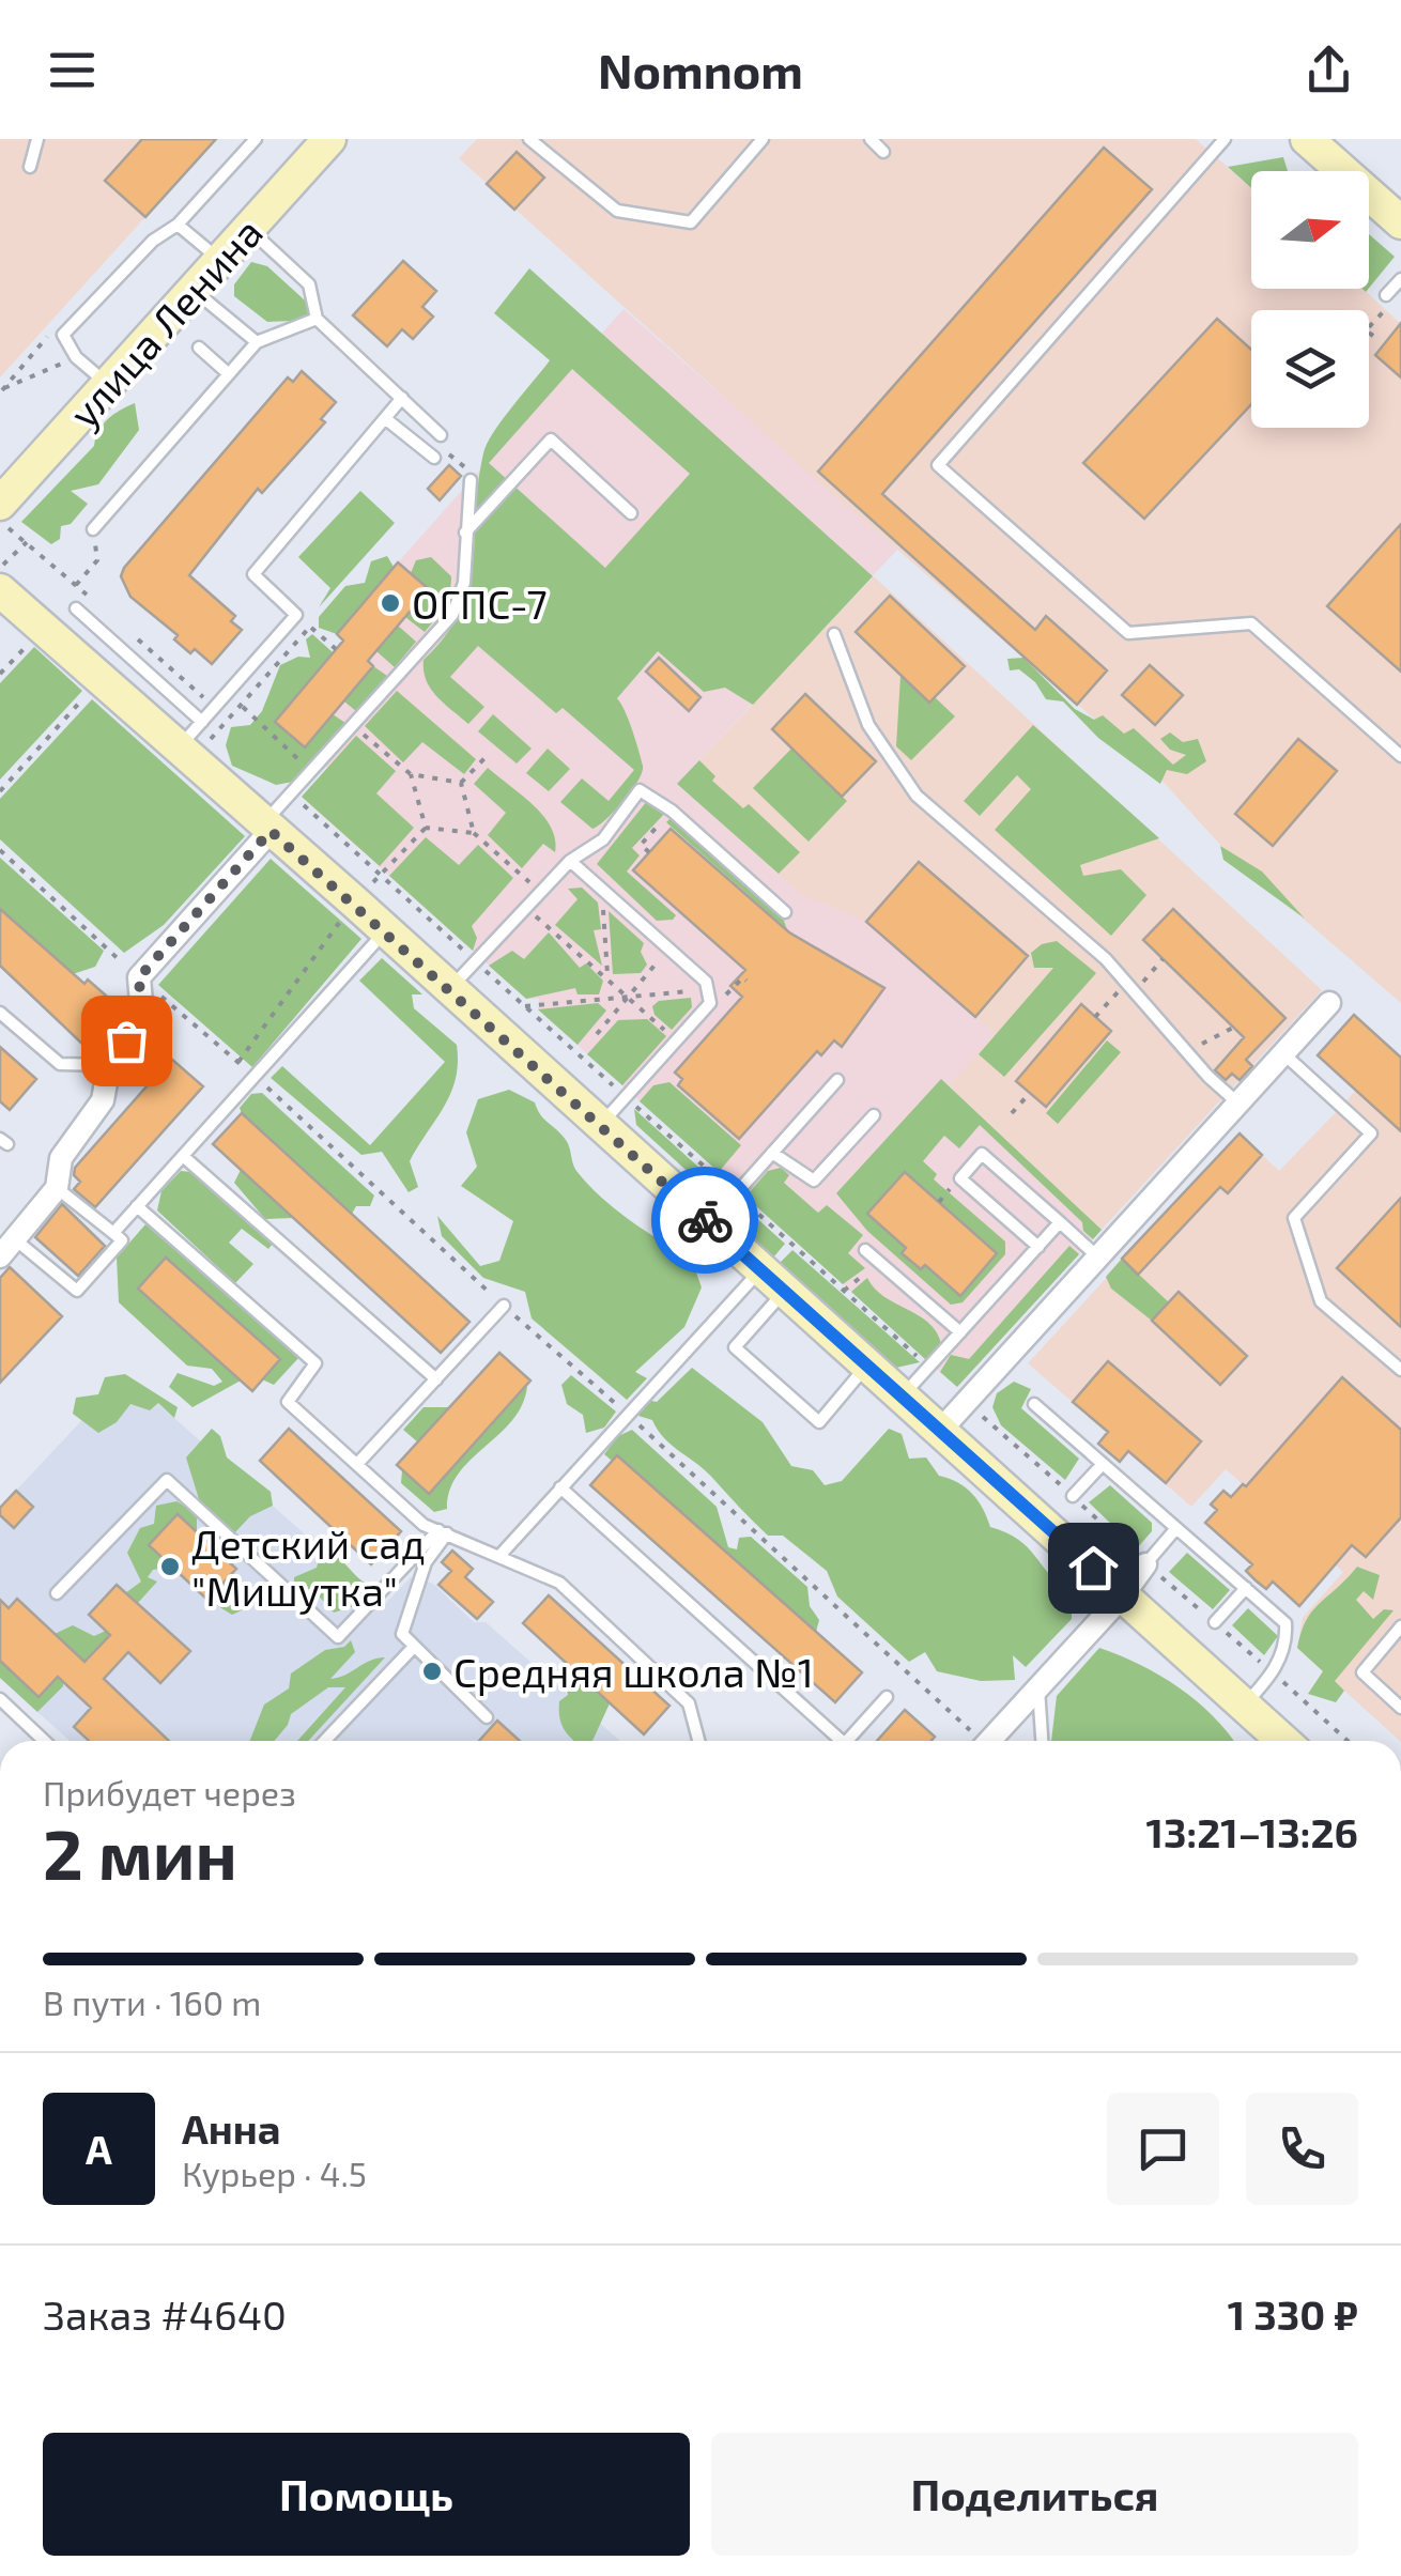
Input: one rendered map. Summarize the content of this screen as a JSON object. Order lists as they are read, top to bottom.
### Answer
{
  "streets": {
    "main road": ["улица Ленина"]
  },
  "places": ["ОГПС-7", "Детский сад \"Мишутка\"", "Средняя школа №1"],
  "north": "right",
  "page": {
    "header": "Nomnom",
    "heading": ["2 мин", "Прибудет через", "13:21–13:26"],
    "panel": [
      "Анна",
      "Курьер · 4.5",
      "Заказ #4640",
      "1 330 ₽"
    ],
    "bar": "В пути · 160 m",
    "round": "А",
    "buttons": ["Помощь", "Поделиться"]
  }
}
